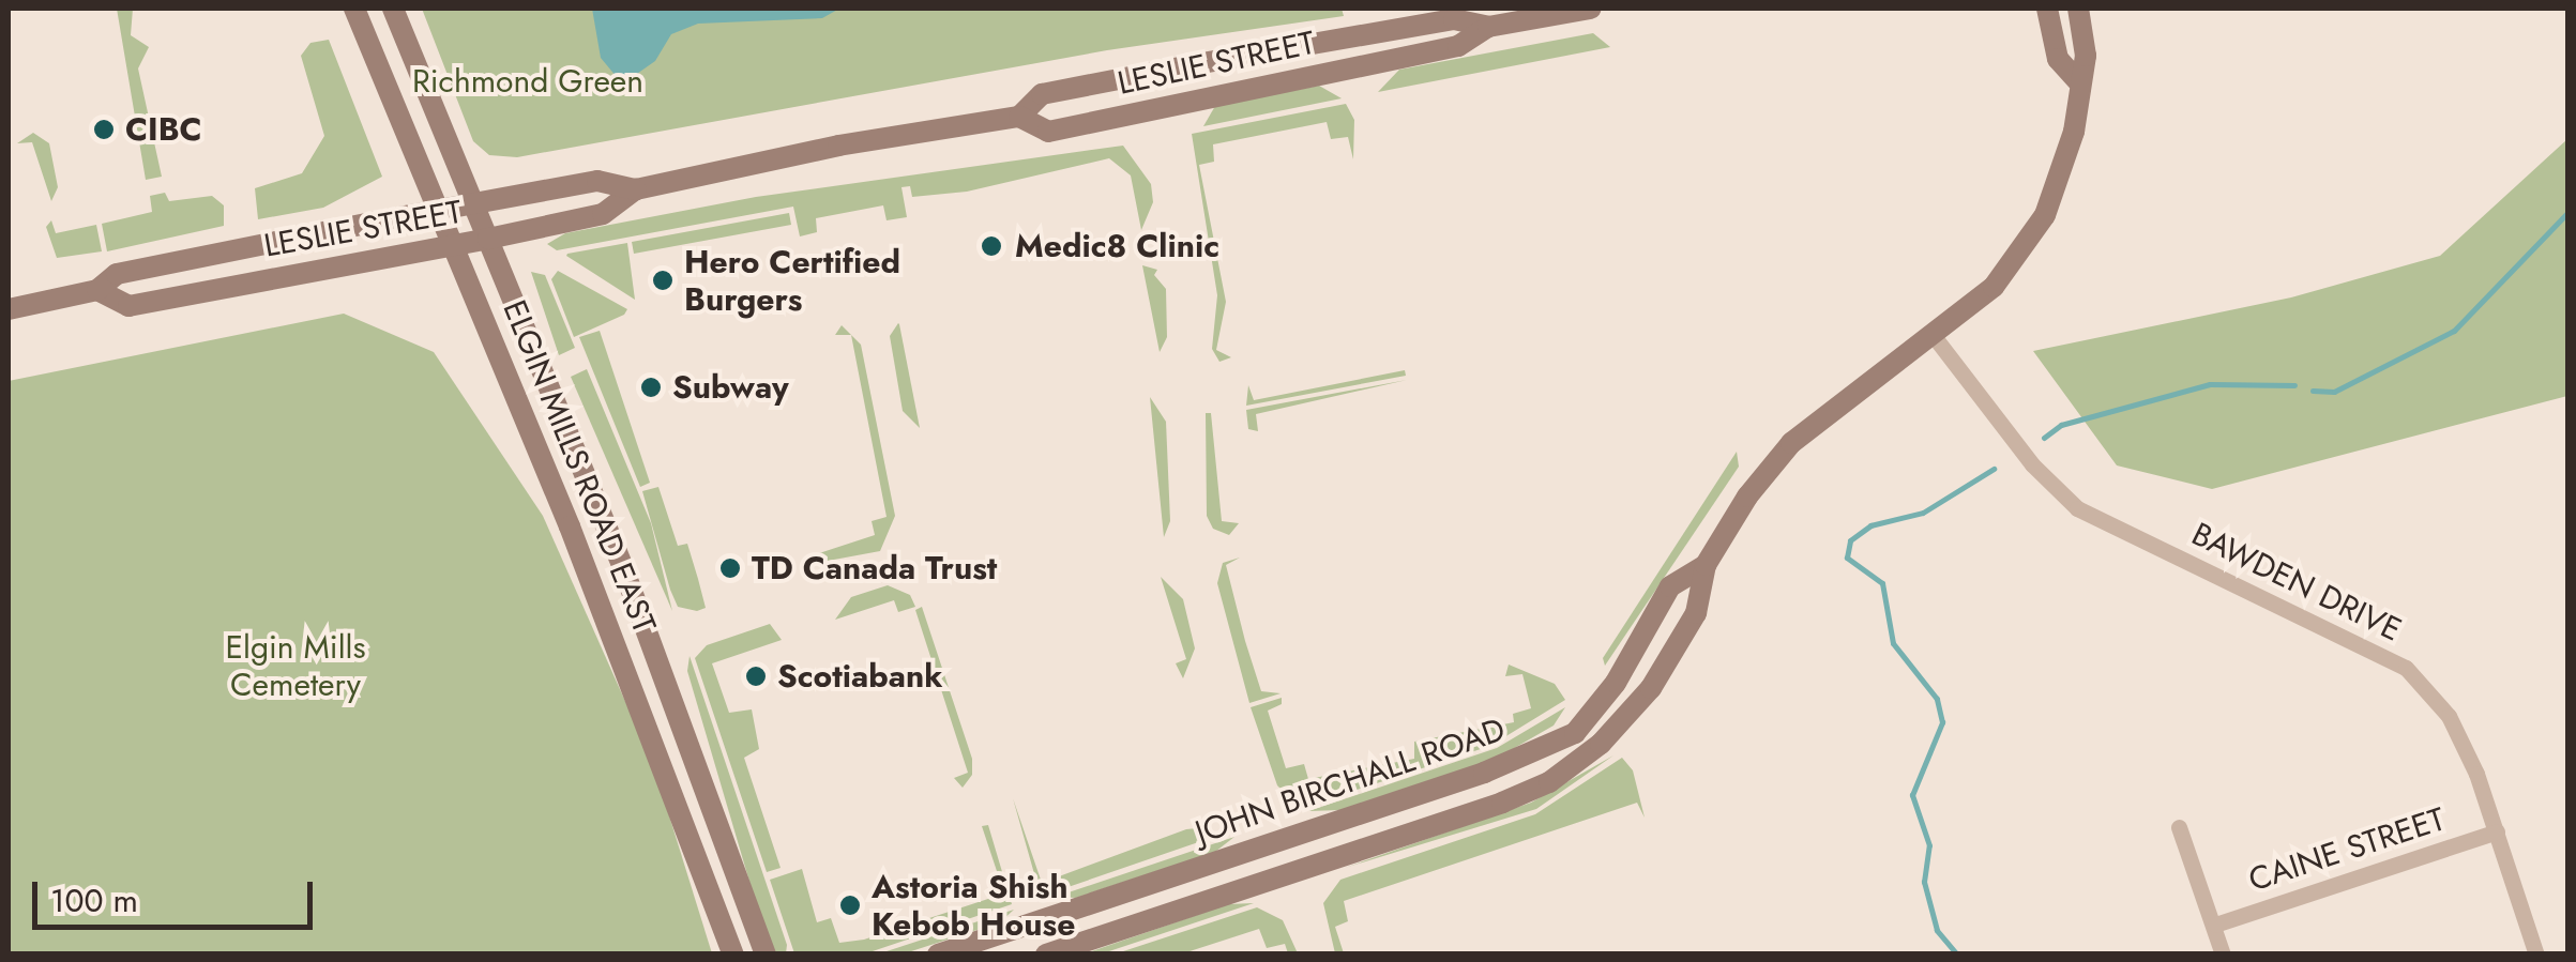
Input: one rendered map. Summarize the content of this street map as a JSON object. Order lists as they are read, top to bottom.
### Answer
{
  "streets": {
    "main road": ["LESLIE STREET", "ELGIN MILLS ROAD EAST", "JOHN BIRCHALL ROAD"],
    "street": ["BAWDEN DRIVE", "CAINE STREET"]
  },
  "crossings": [
    ["LESLIE STREET", "ELGIN MILLS ROAD EAST"],
    ["BAWDEN DRIVE", "JOHN BIRCHALL ROAD"],
    ["BAWDEN DRIVE", "CAINE STREET"]
  ],
  "parks": ["Richmond Green", "Elgin Mills Cemetery"],
  "places": [
    "CIBC",
    "Medic8 Clinic",
    "Hero Certified Burgers",
    "Subway",
    "TD Canada Trust",
    "Scotiabank",
    "Astoria Shish Kebob House"
  ],
  "scale_bar": "100 m"
}
